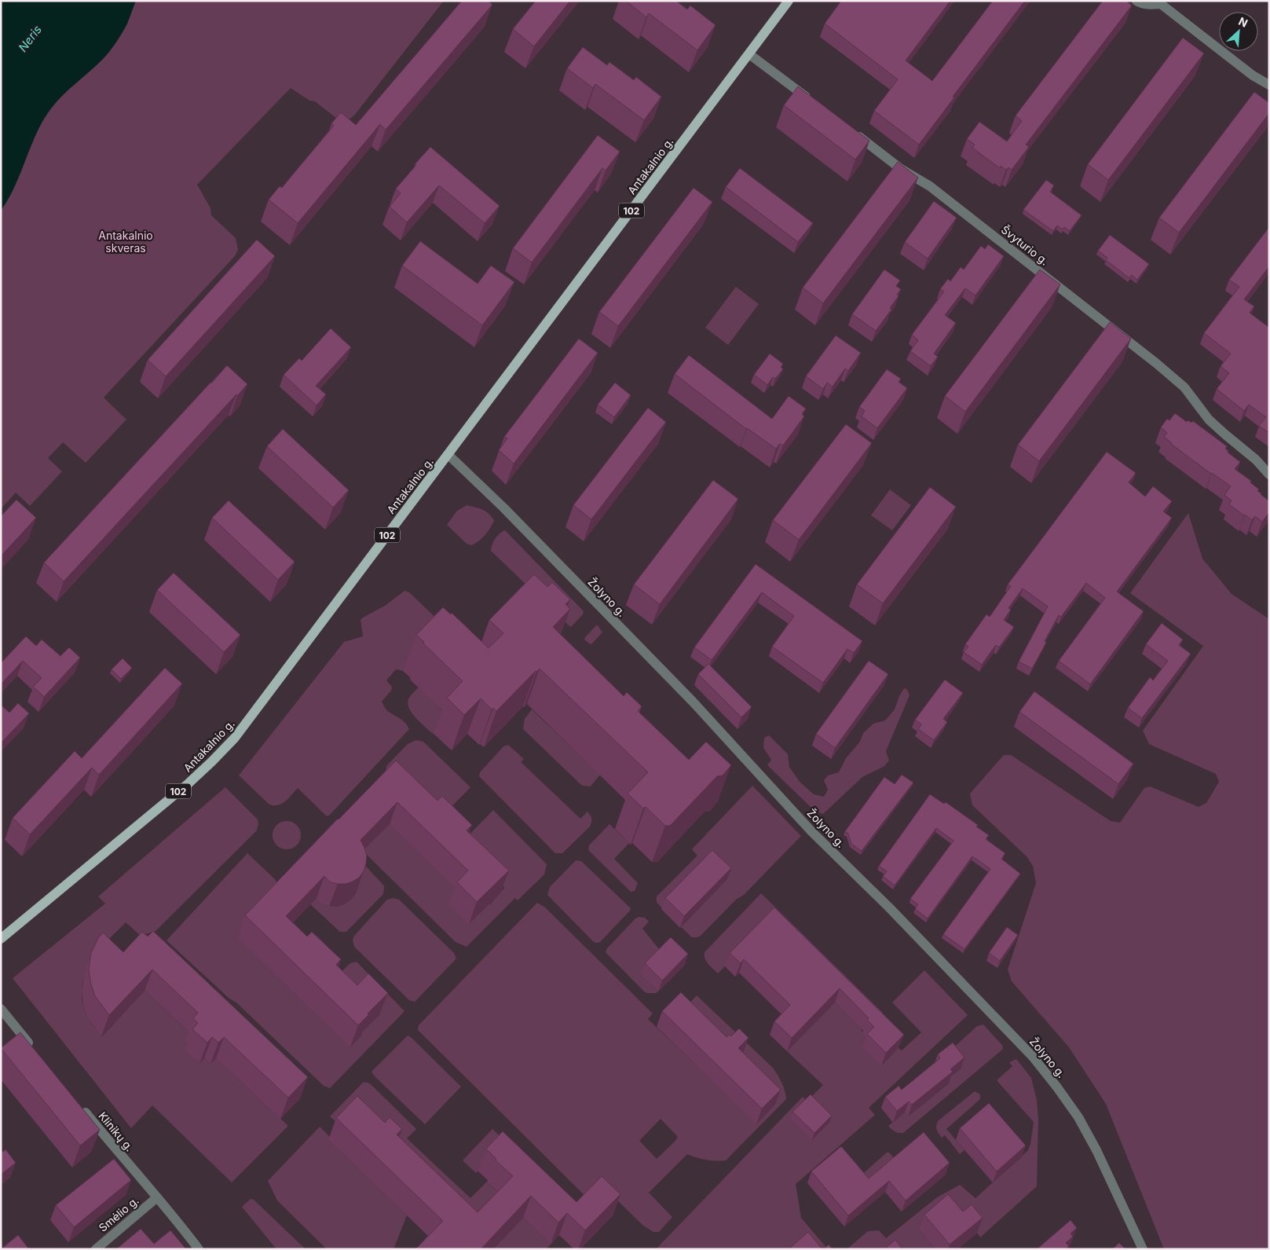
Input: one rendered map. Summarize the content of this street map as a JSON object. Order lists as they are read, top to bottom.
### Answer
{
  "streets": {
    "main road": ["Antakalnio g.", "102"],
    "street": [
      "Švyturio g.",
      "Žolyno g.",
      "Klinikų g.",
      "Smėlio g."
    ]
  },
  "crossings": [
    ["Antakalnio g.", "Žolyno g."],
    ["Klinikų g.", "Smėlio g."]
  ],
  "water": ["Neris"],
  "parks": ["Antakalnio skveras"],
  "north": "top right"
}
